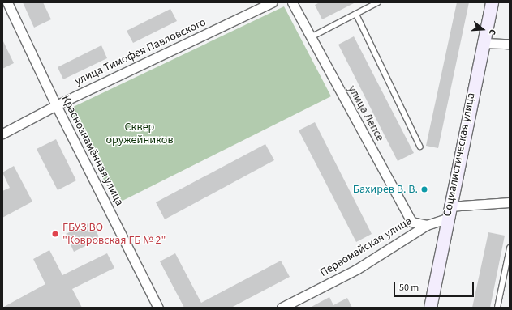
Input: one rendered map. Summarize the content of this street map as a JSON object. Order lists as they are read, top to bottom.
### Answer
{
  "streets": {
    "main road": ["Социалистическая улица"],
    "street": [
      "улица Тимофея Павловского",
      "улица Лепсе",
      "Краснознамённая улица",
      "Первомайская улица"
    ]
  },
  "crossings": [
    ["улица Тимофея Павловского", "Краснознамённая улица"],
    ["улица Лепсе", "Первомайская улица"],
    ["Социалистическая улица", "Первомайская улица"]
  ],
  "parks": ["Сквер оружейников"],
  "places": ["Бахирев В. В.", "ГБУЗ ВО \"Ковровская ГБ № 2\""],
  "scale_bar": "50 m",
  "north": "right"
}
